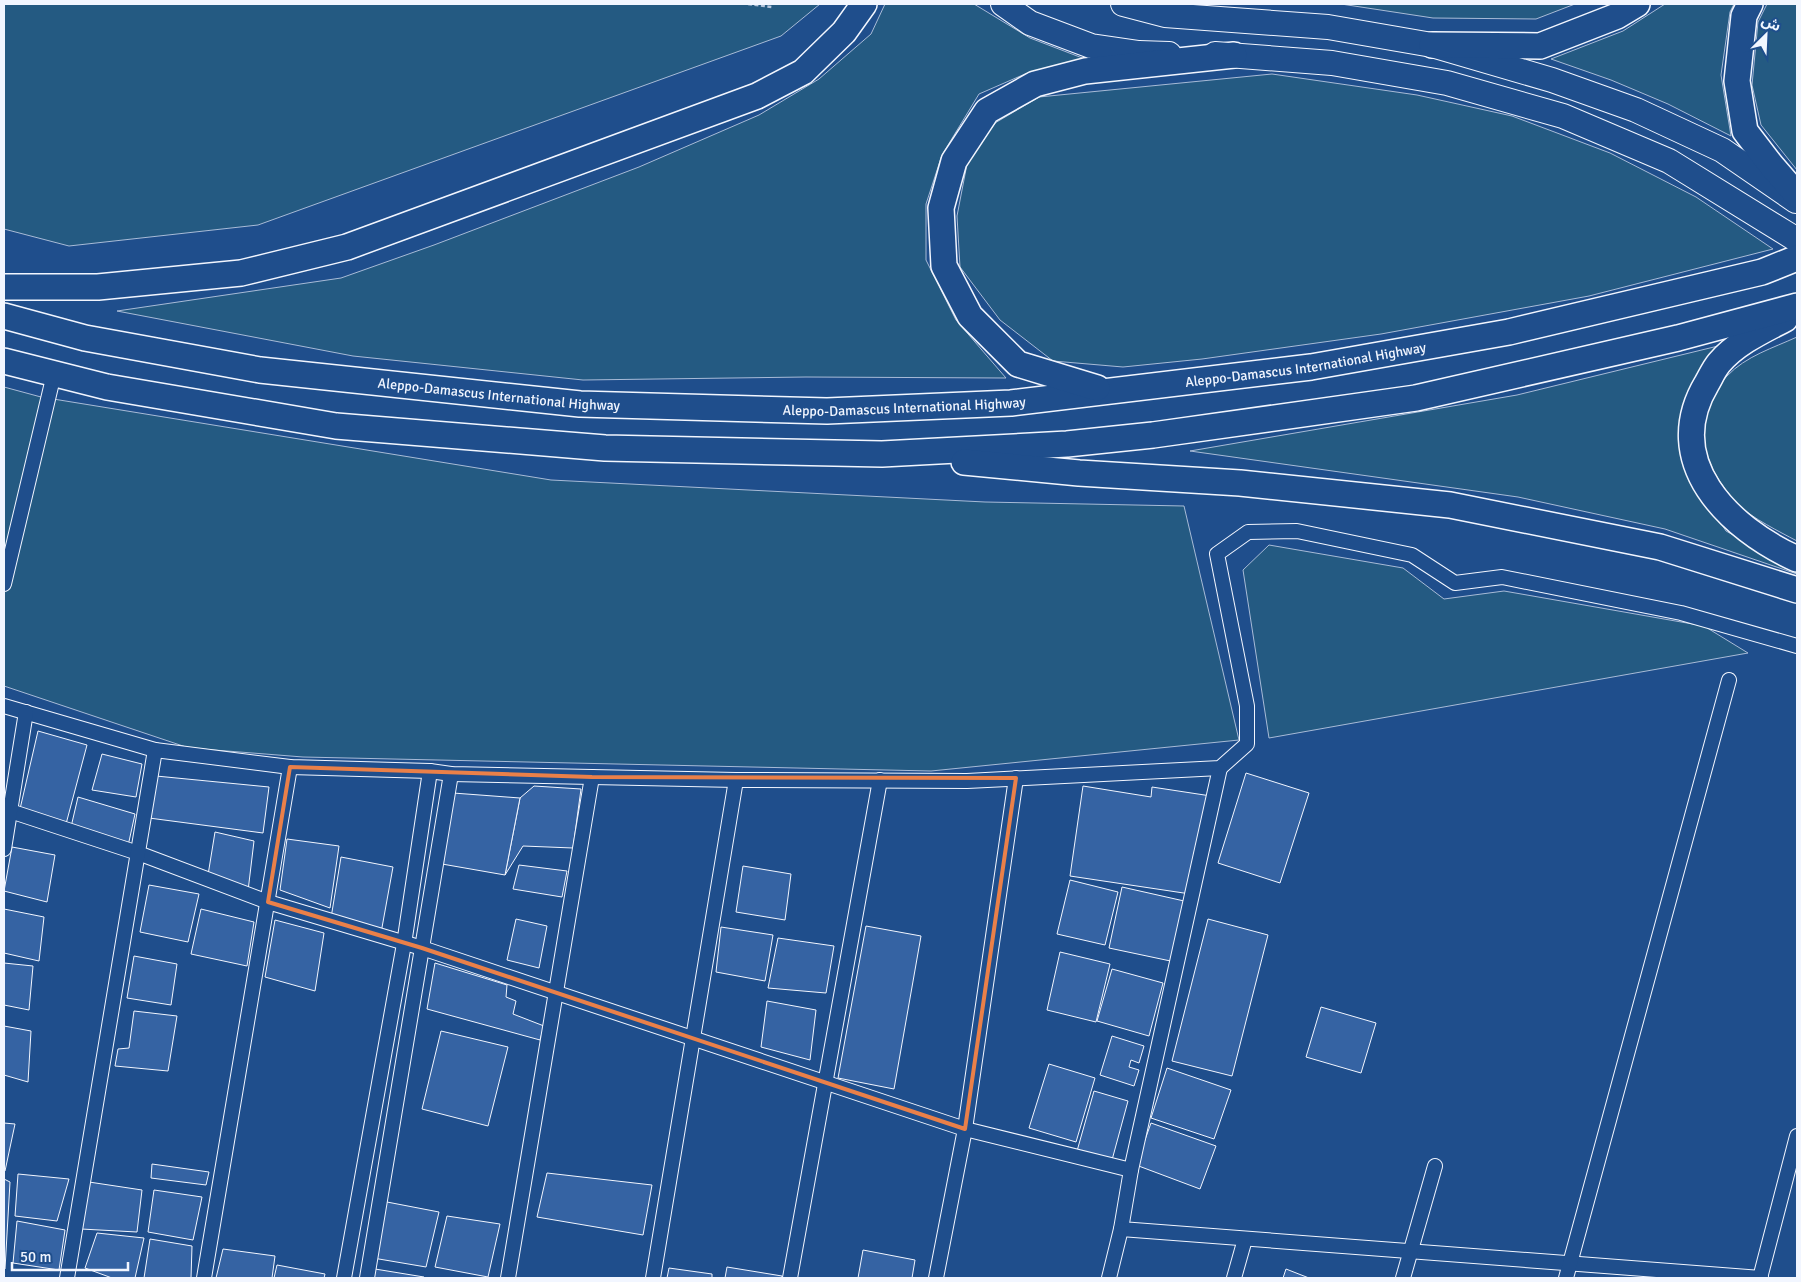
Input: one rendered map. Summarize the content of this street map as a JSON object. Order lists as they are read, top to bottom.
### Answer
{
  "streets": {
    "highway": ["Aleppo-Damascus International Highway"]
  },
  "scale_bar": "50 m",
  "north": "top right"
}
